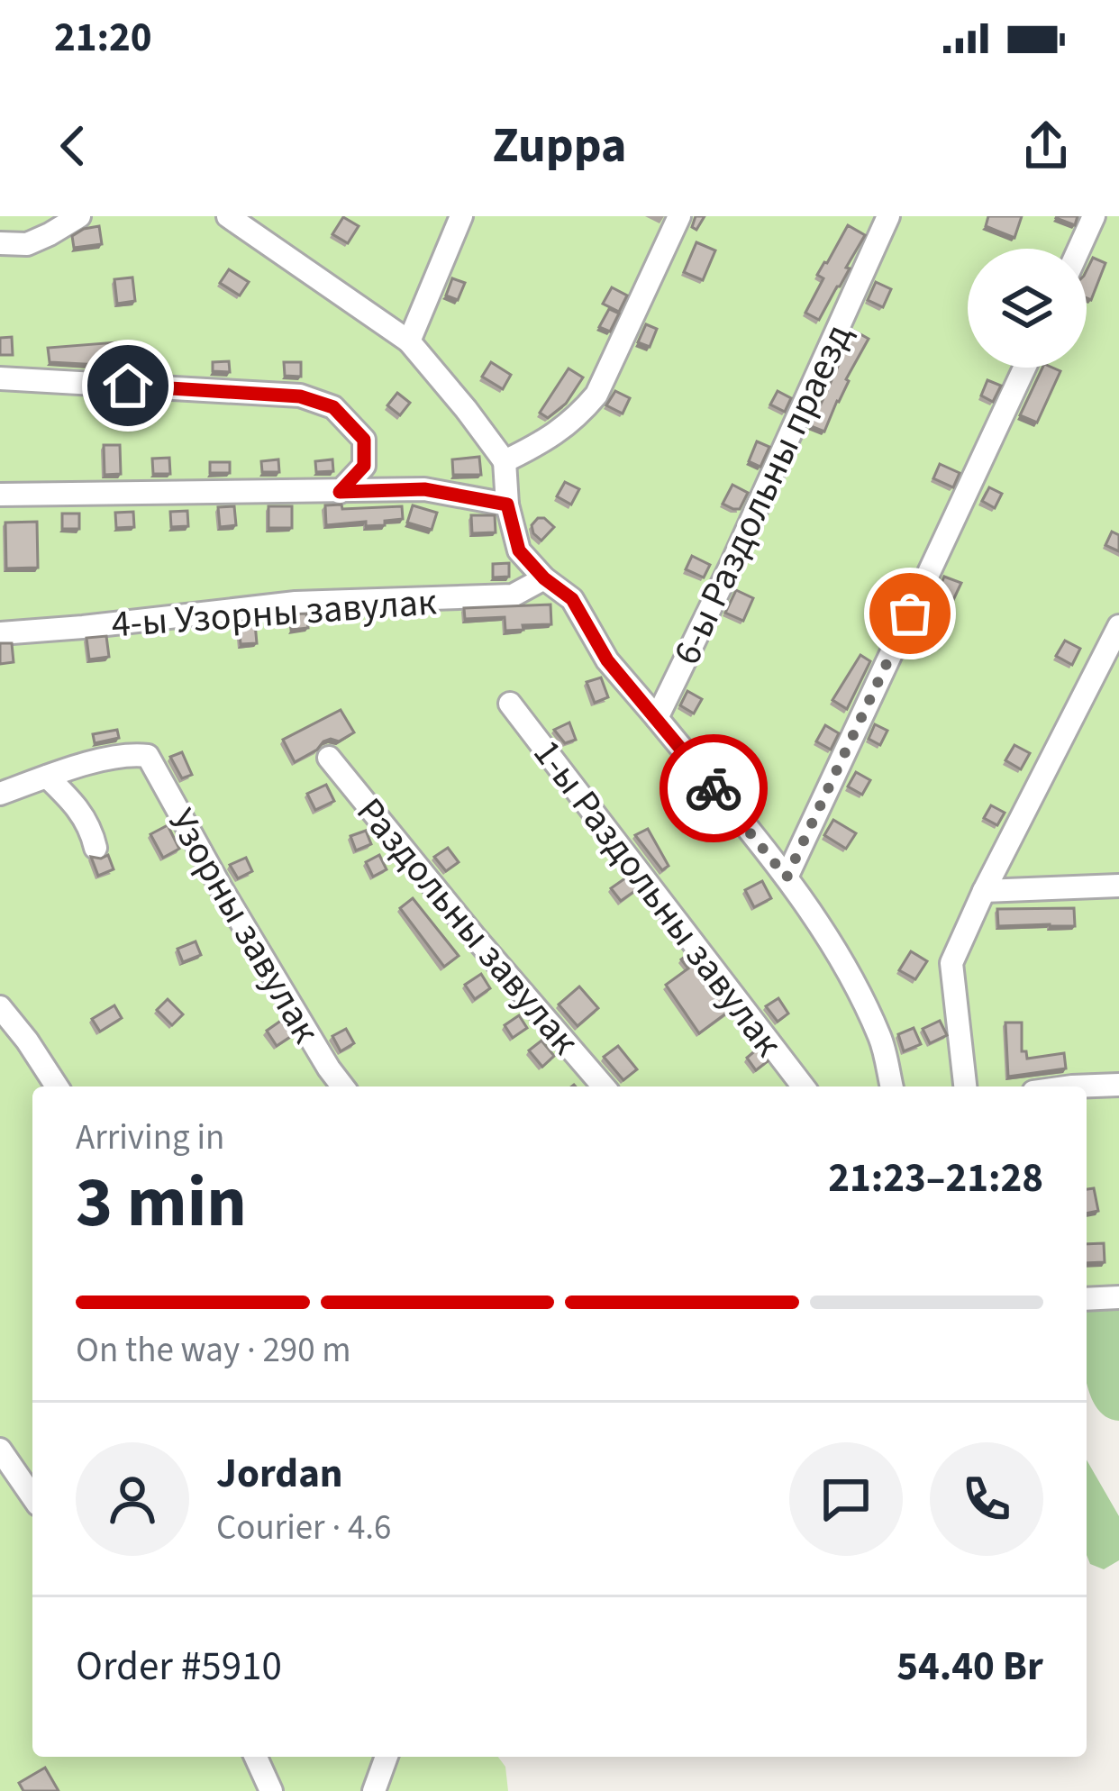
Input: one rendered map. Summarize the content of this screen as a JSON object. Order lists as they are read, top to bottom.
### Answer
{
  "streets": {
    "street": [
      "6-ы Раздольны праезд",
      "4-ы Узорны завулак",
      "1-ы Раздольны завулак",
      "Узорны завулак",
      "Раздольны завулак"
    ]
  },
  "page": {
    "status": "21:20",
    "header": "Zuppa",
    "heading": ["3 min", "Arriving in", "21:23–21:28"],
    "panel": [
      "Jordan",
      "Courier · 4.6",
      "Order #5910",
      "54.40 Br"
    ],
    "bar": "On the way · 290 m"
  }
}
